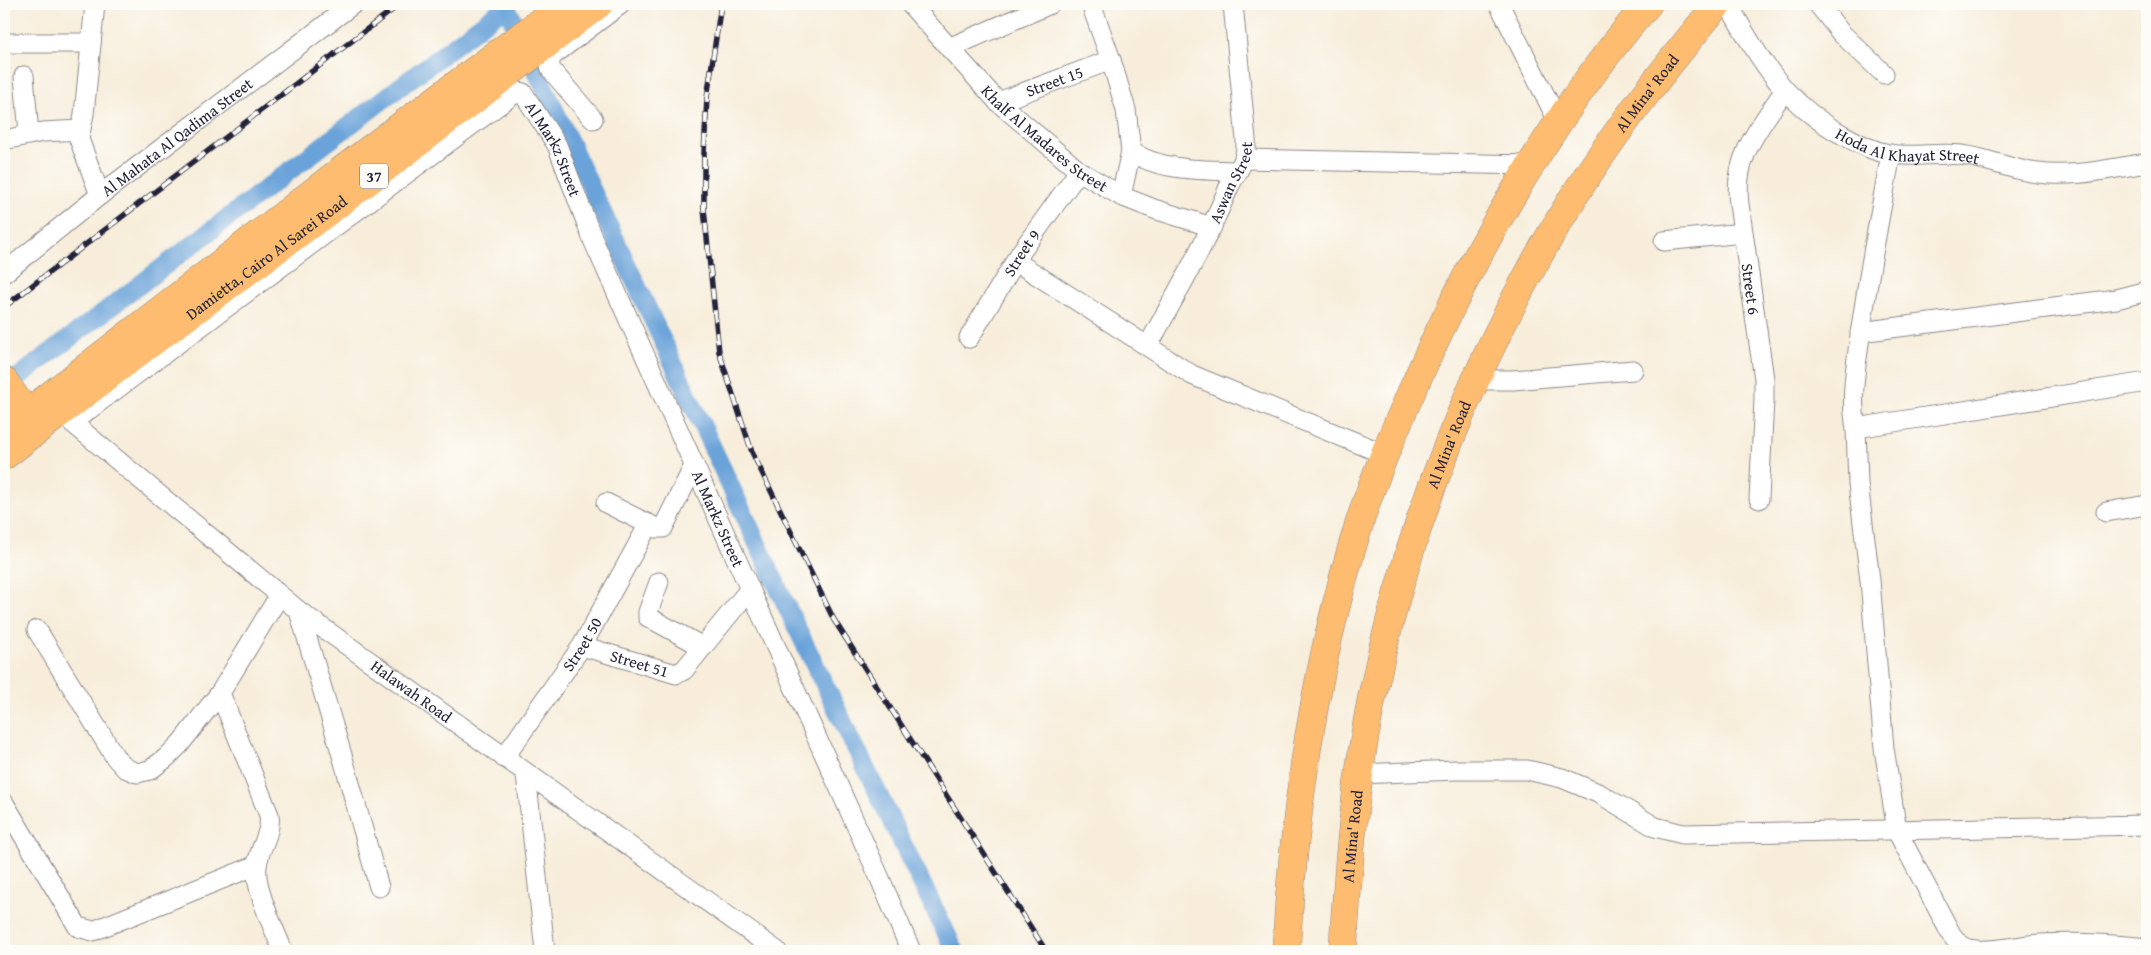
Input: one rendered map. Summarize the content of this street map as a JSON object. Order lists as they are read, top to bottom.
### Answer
{
  "streets": {
    "highway": ["Al Mina' Road", "37", "Damietta, Cairo Al Sarei Road"],
    "street": [
      "Street 15",
      "Al Mahata Al Qadima Street",
      "Khalf Al Madares Street",
      "Hoda Al Khayat Street",
      "Al Markz Street",
      "Aswan Street",
      "Street 9",
      "Street 6",
      "Street 50",
      "Street 51",
      "Halawah Road"
    ]
  },
  "crossings": [
    ["Street 15", "Khalf Al Madares Street"],
    ["Khalf Al Madares Street", "Aswan Street"],
    ["Khalf Al Madares Street", "Street 9"],
    ["Hoda Al Khayat Street", "Street 6"],
    ["Al Markz Street", "Damietta, Cairo Al Sarei Road"],
    ["Al Markz Street", "Street 51"],
    ["Al Markz Street", "Halawah Road"],
    ["Damietta, Cairo Al Sarei Road", "Halawah Road"],
    ["Street 50", "Street 51"],
    ["Street 50", "Halawah Road"]
  ]
}
